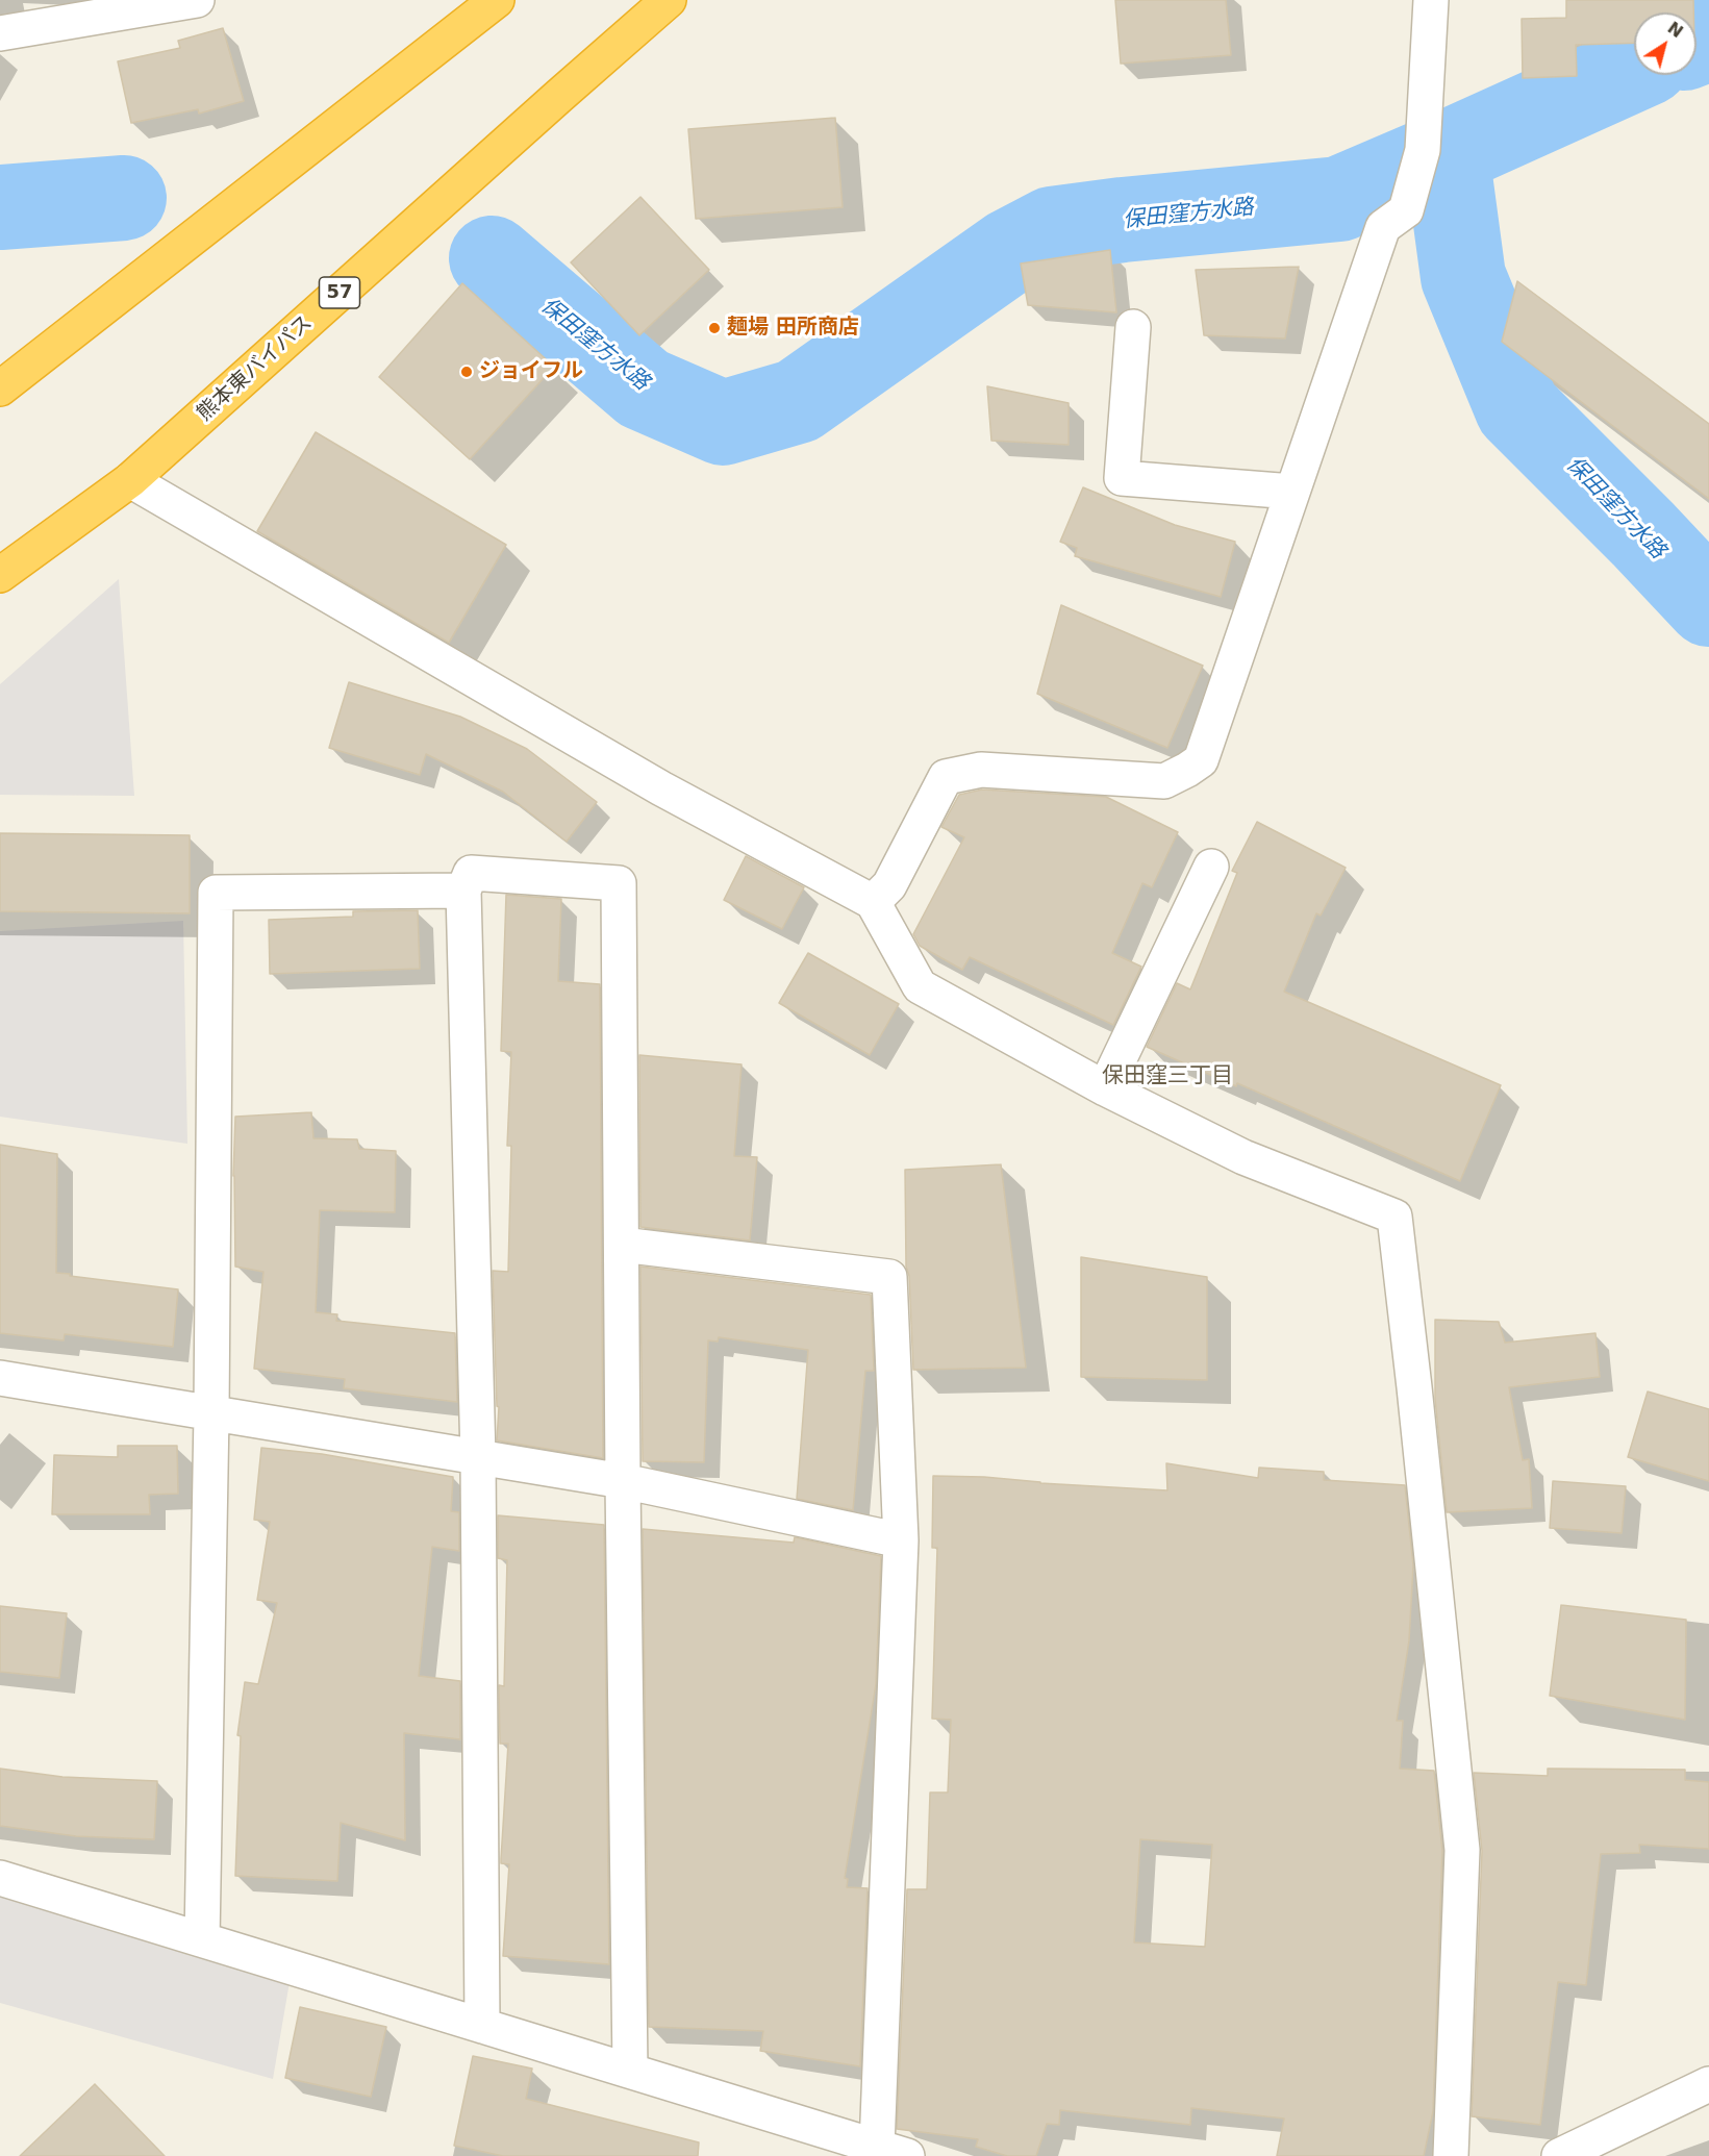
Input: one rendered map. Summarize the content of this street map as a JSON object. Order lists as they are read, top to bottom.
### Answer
{
  "streets": {
    "highway": ["57", "熊本東バイパス"]
  },
  "districts": ["保田窪三丁目"],
  "water": ["保田窪方水路"],
  "places": ["麺場 田所商店", "ジョイフル"],
  "north": "top right"
}
